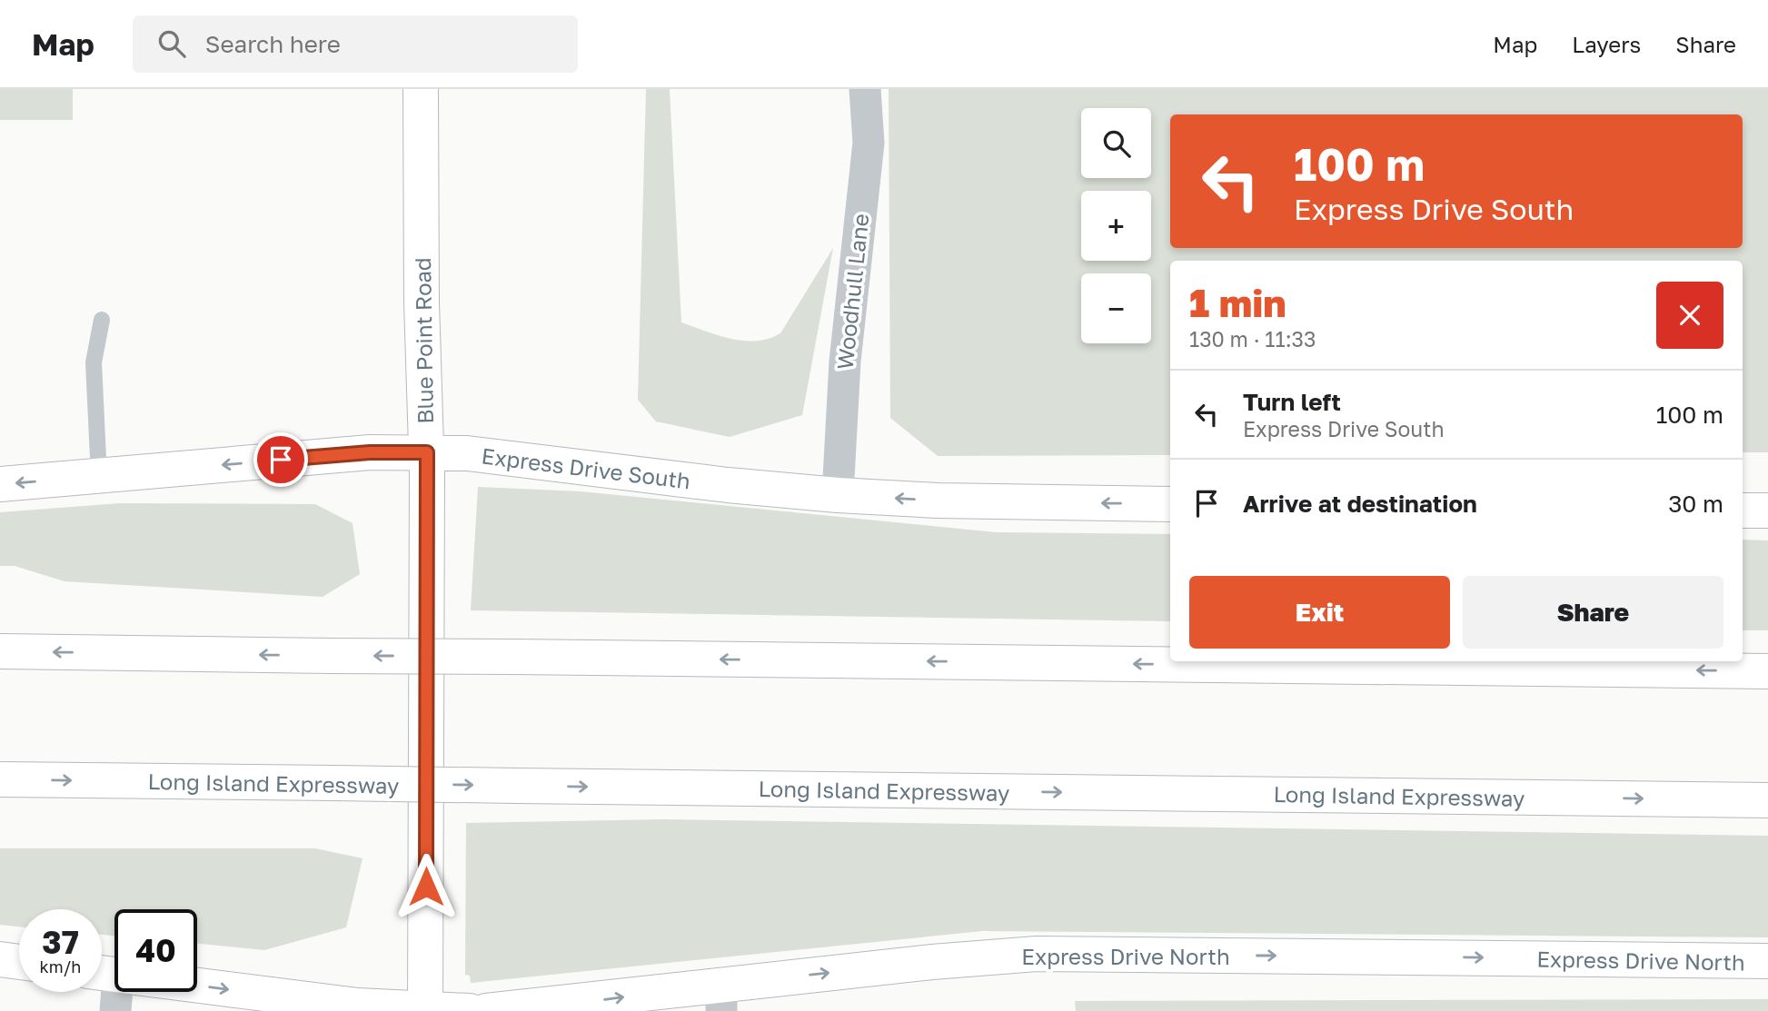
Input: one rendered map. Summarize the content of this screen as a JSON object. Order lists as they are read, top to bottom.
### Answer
{
  "streets": {
    "main road": [
      "Blue Point Road",
      "Express Drive South",
      "Long Island Expressway",
      "Express Drive North"
    ],
    "street": ["Woodhull Lane"]
  },
  "crossings": [
    ["Woodhull Lane", "Express Drive South"],
    ["Blue Point Road", "Express Drive South"]
  ],
  "page": {
    "header": "Map",
    "search": "Search here",
    "nav": ["Map", "Layers", "Share"],
    "map_buttons": ["+", "−"],
    "turn": ["100 m", "Express Drive South"],
    "heading": ["1 min", "130 m · 11:33"],
    "list": [
      {
        "name": "Turn left",
        "note": "Express Drive South",
        "value": "100 m"
      },
      {
        "name": "Arrive at destination",
        "value": "30 m"
      }
    ],
    "buttons": ["Exit", "Share"],
    "speed": "37 km/h",
    "limit": "40"
  }
}
